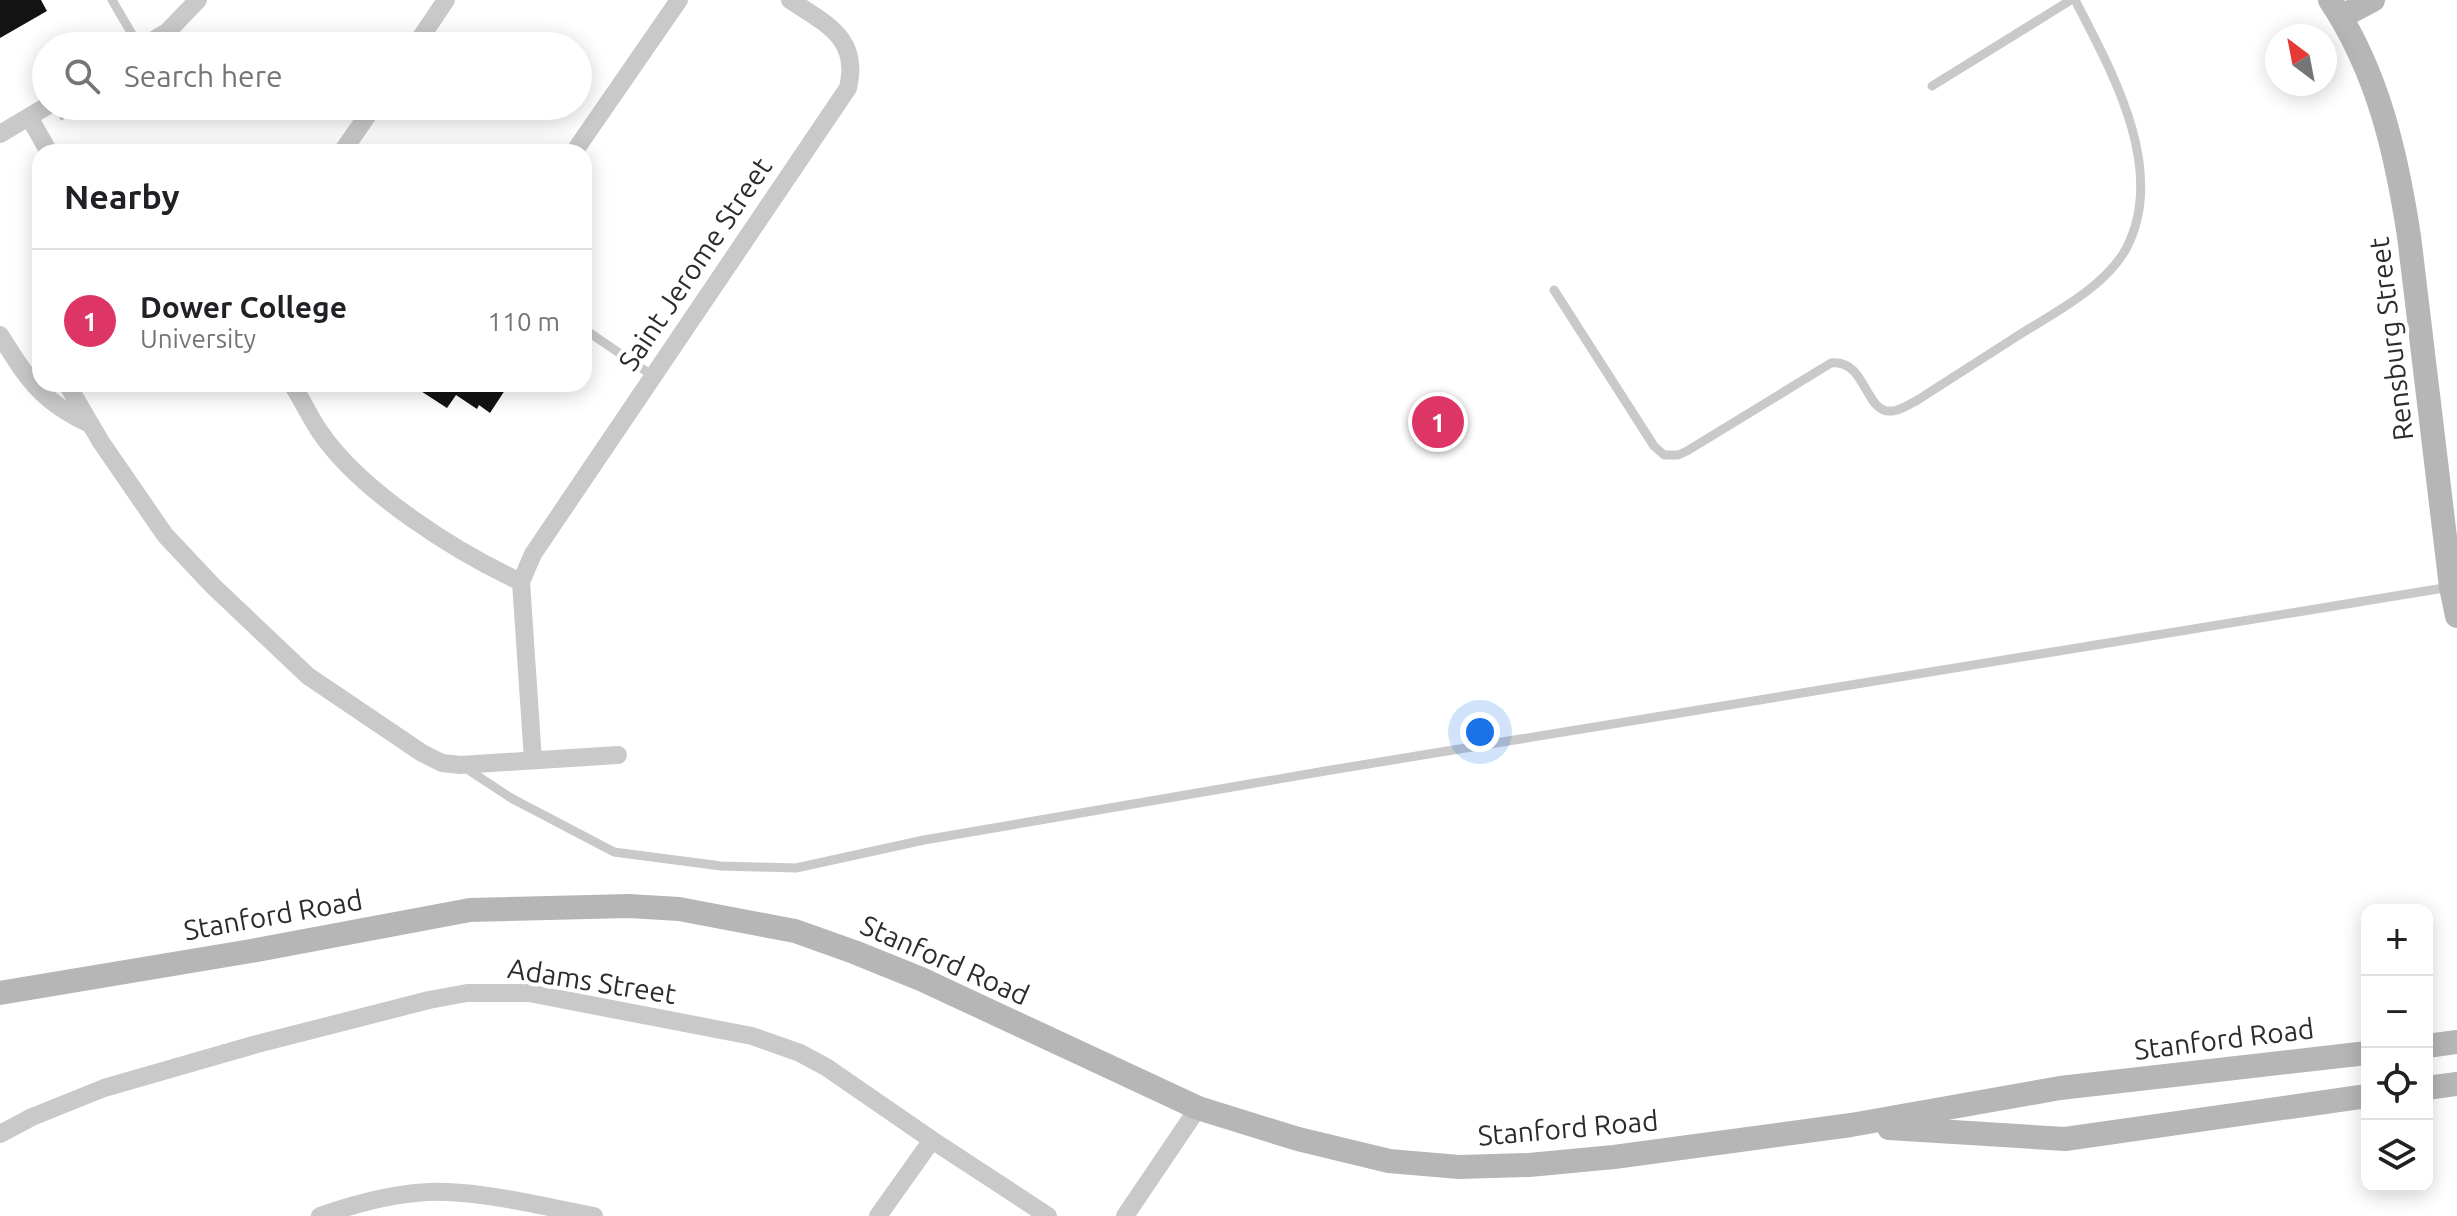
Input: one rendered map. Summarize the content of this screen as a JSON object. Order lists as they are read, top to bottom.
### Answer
{
  "streets": {
    "main road": ["Rensburg Street", "Stanford Road"],
    "street": ["Saint Jerome Street", "Adams Street"]
  },
  "north": "top left",
  "page": {
    "search": "Search here",
    "heading": "Nearby",
    "list": [
      {
        "mark": "1",
        "name": "Dower College",
        "note": "University",
        "value": "110 m"
      }
    ],
    "pins": "1",
    "map_buttons": ["+", "−"]
  }
}
